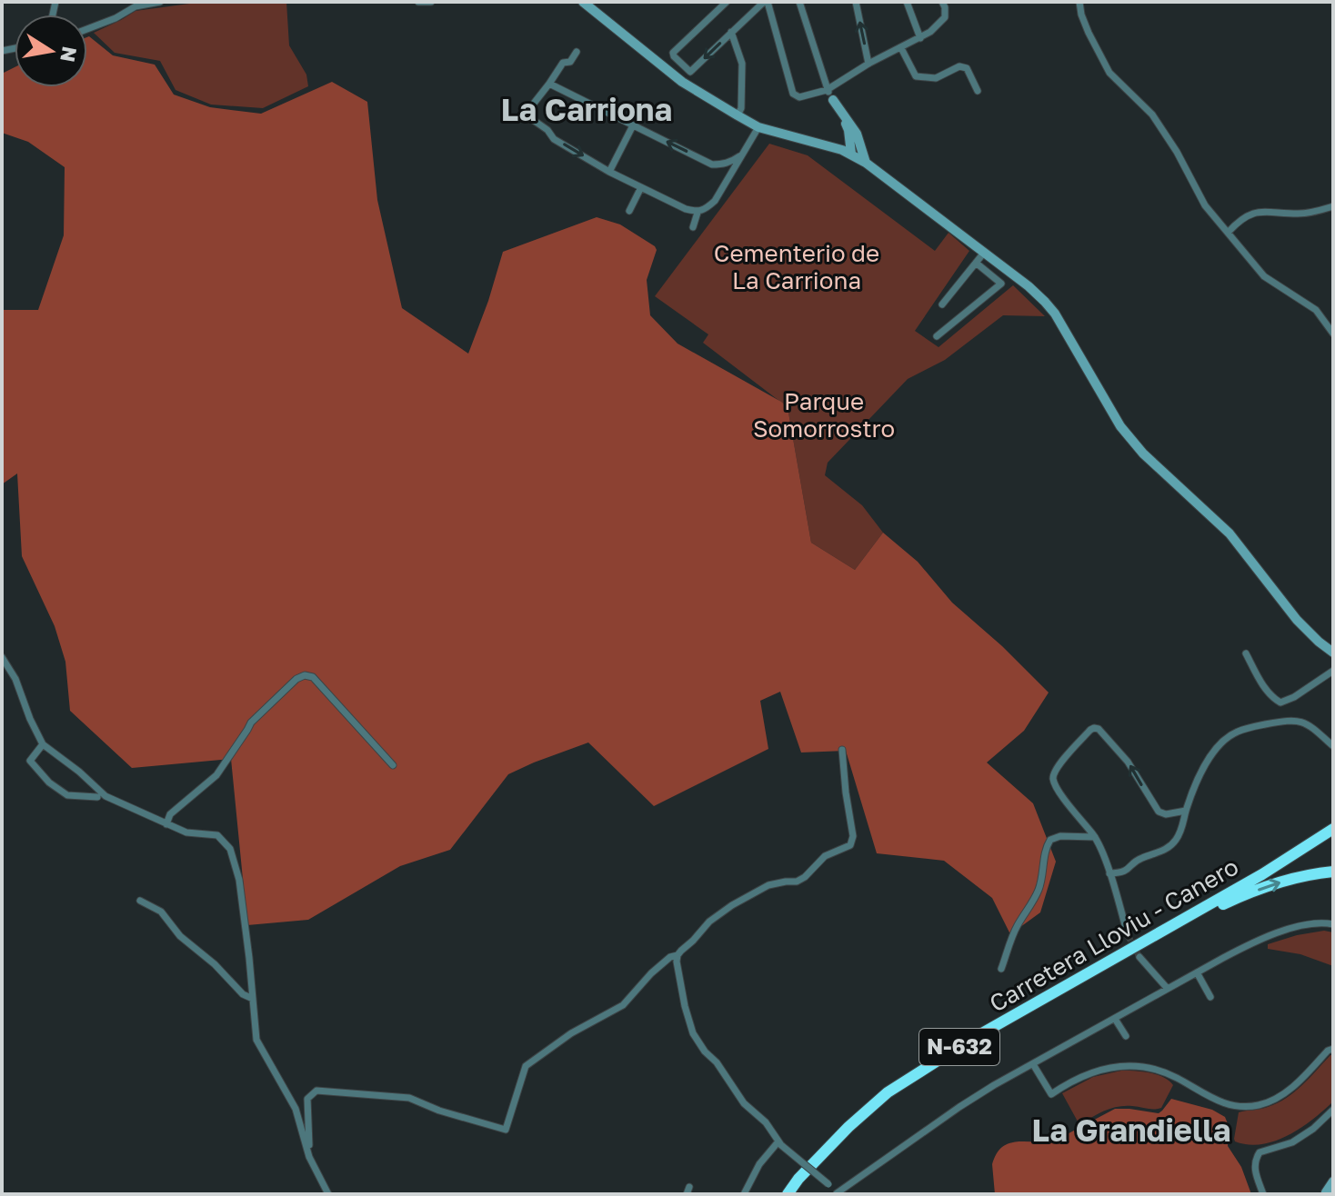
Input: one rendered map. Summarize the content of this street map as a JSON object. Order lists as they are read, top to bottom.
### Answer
{
  "streets": {
    "highway": ["Carretera Lloviu - Canero", "N-632"]
  },
  "districts": ["La Carriona", "La Grandiella"],
  "parks": ["Cementerio de La Carriona", "Parque Somorrostro"],
  "north": "right"
}
